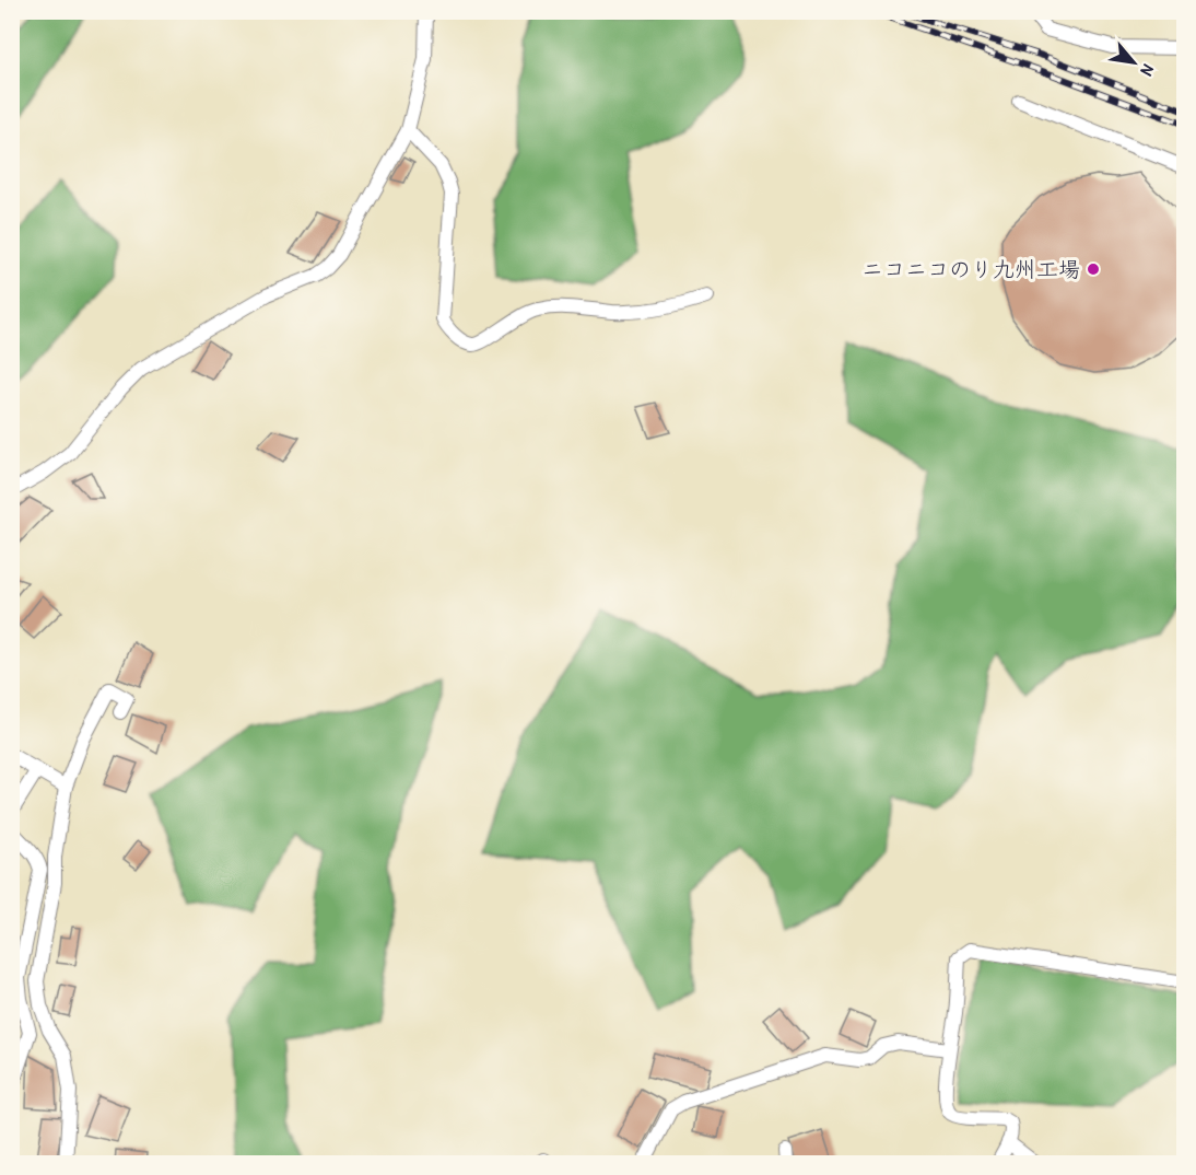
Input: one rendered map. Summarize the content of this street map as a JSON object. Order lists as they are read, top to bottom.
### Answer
{
  "places": ["ニコニコのり九州工場"],
  "north": "bottom right"
}
